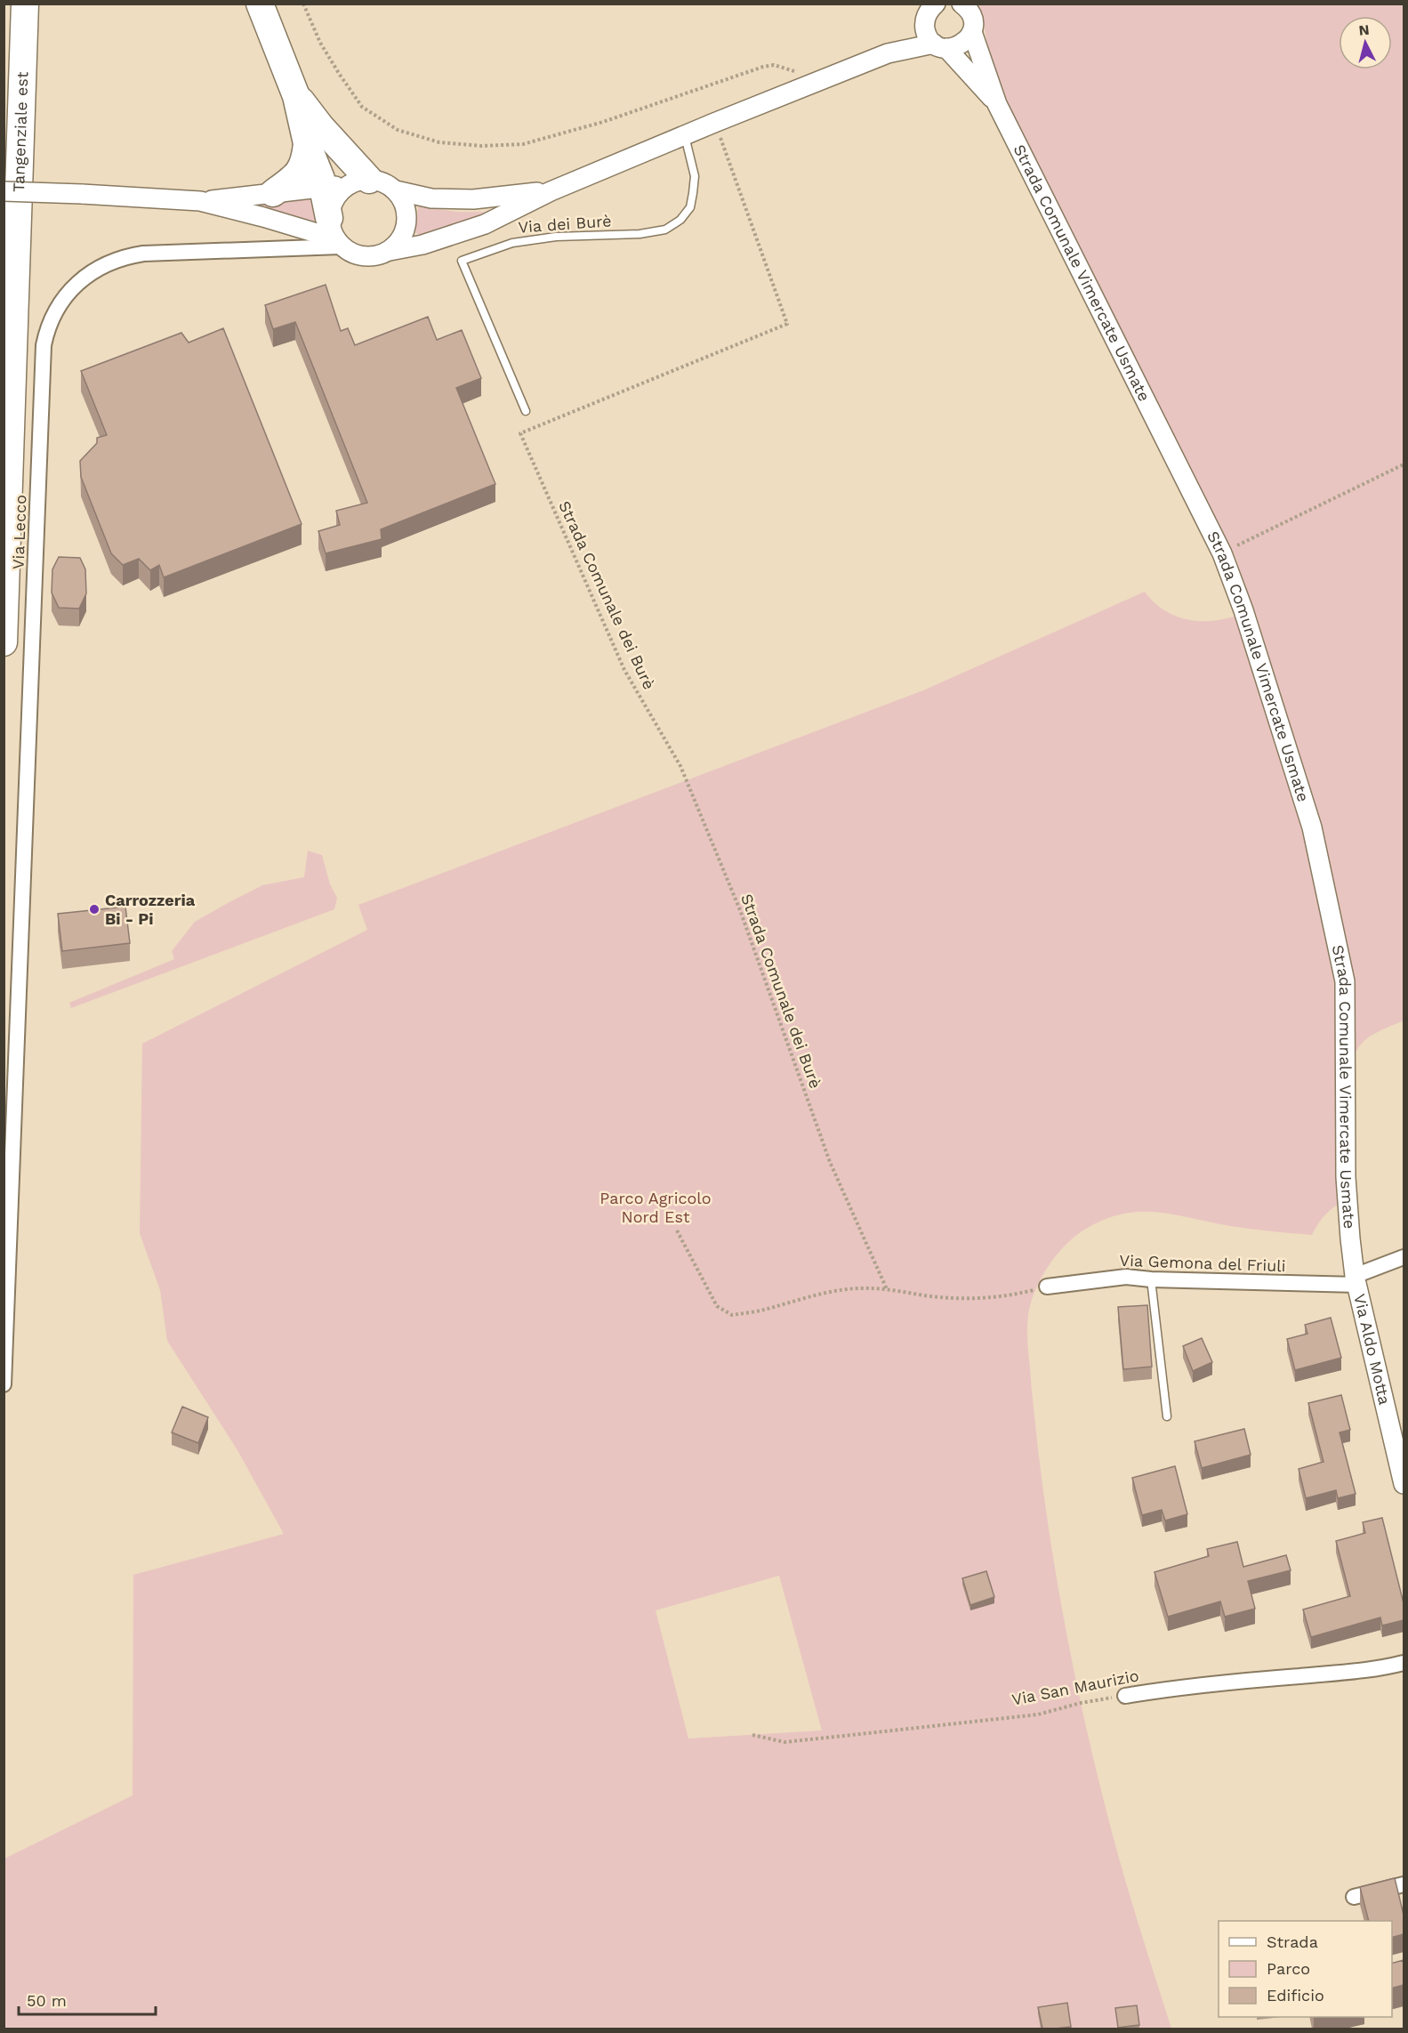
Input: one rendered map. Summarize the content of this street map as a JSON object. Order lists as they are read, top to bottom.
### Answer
{
  "streets": {
    "highway": ["Tangenziale est"],
    "street": [
      "Strada Comunale Vimercate Usmate",
      "Via Lecco",
      "Via Gemona del Friuli",
      "Via Aldo Motta",
      "Via San Maurizio"
    ],
    "lane": ["Via dei Burè"],
    "path": ["Strada Comunale dei Burè"]
  },
  "crossings": [
    ["Strada Comunale Vimercate Usmate", "Via Gemona del Friuli"],
    ["Strada Comunale Vimercate Usmate", "Via Aldo Motta"],
    ["Via Gemona del Friuli", "Via Aldo Motta"]
  ],
  "parks": ["Parco Agricolo Nord Est"],
  "places": ["Carrozzeria Bi - Pi"],
  "legend": ["Strada", "Parco", "Edificio"],
  "scale_bar": "50 m",
  "north": "top"
}
